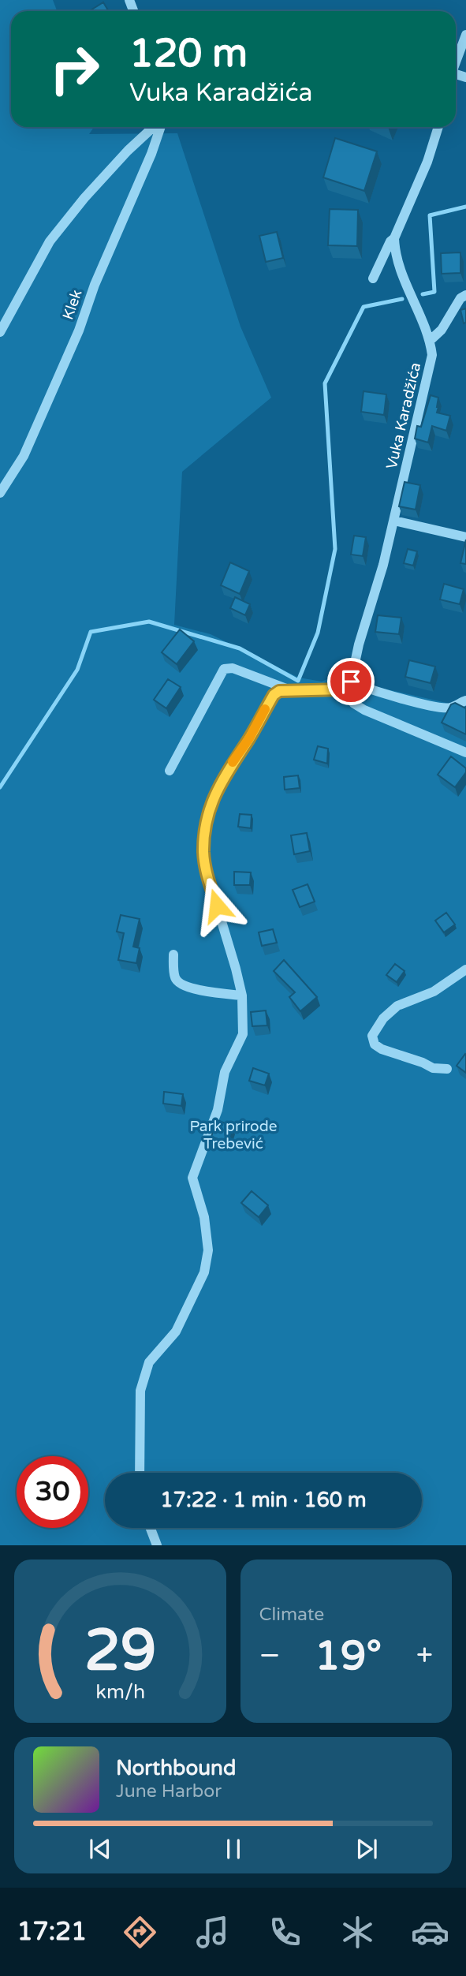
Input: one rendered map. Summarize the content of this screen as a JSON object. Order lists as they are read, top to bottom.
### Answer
{
  "streets": {
    "street": ["Klek", "Vuka Karadžića"]
  },
  "parks": ["Park prirode Trebević"],
  "page": {
    "turn": ["120 m", "Vuka Karadžića"],
    "limit": "30",
    "trip": "17:22 · 1 min · 160 m",
    "tile": "Climate",
    "heat": ["−", "19°", "+"],
    "song": ["Northbound", "June Harbor"],
    "tabs": "17:21",
    "gauge": ["29", "km/h"]
  }
}
